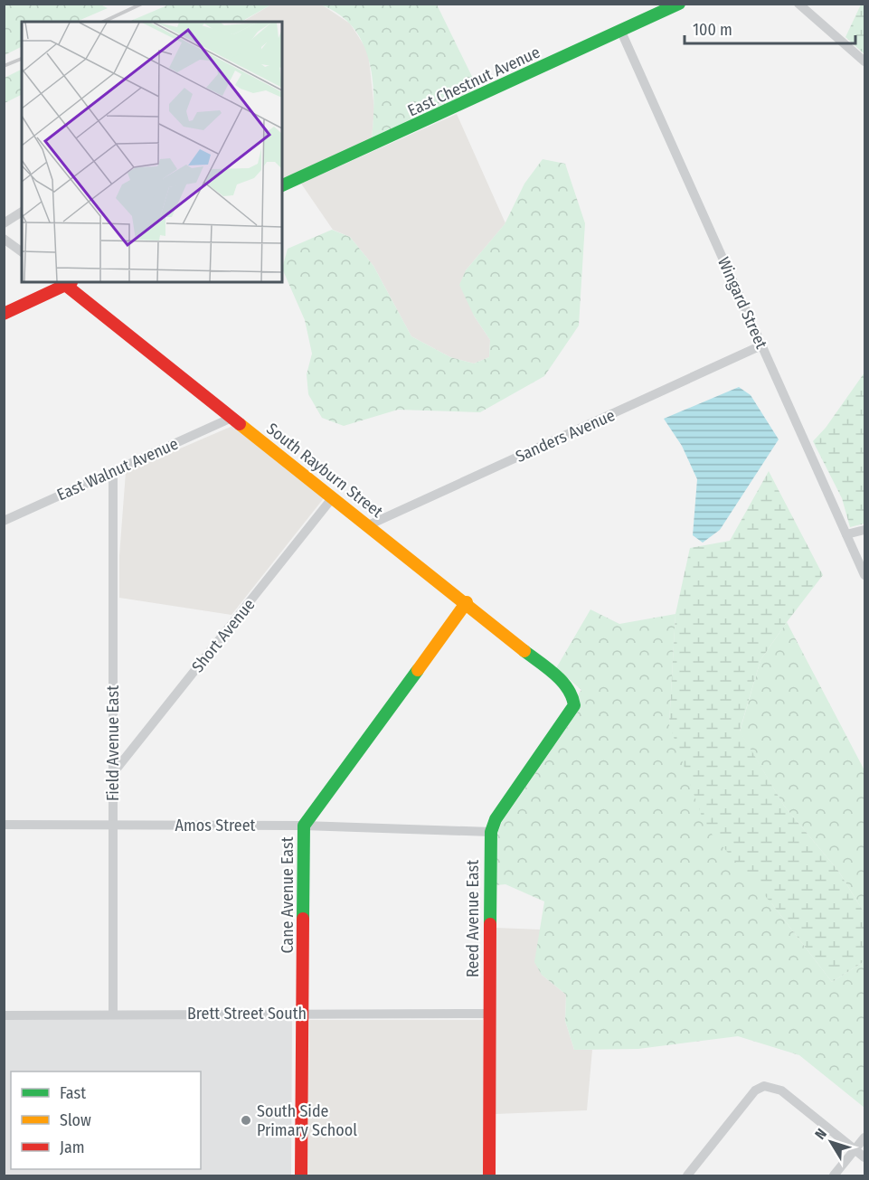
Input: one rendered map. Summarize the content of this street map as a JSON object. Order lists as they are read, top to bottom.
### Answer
{
  "streets": {
    "street": [
      "East Chestnut Avenue",
      "Wingard Street",
      "Sanders Avenue",
      "East Walnut Avenue",
      "South Rayburn Street",
      "Short Avenue",
      "Field Avenue East",
      "Amos Street",
      "Cane Avenue East",
      "Reed Avenue East",
      "Brett Street South"
    ]
  },
  "crossings": [
    ["East Chestnut Avenue", "Wingard Street"],
    ["Wingard Street", "Sanders Avenue"],
    ["Sanders Avenue", "South Rayburn Street"],
    ["East Walnut Avenue", "South Rayburn Street"],
    ["East Walnut Avenue", "Field Avenue East"],
    ["South Rayburn Street", "Short Avenue"],
    ["South Rayburn Street", "Cane Avenue East"],
    ["South Rayburn Street", "Reed Avenue East"],
    ["Short Avenue", "Field Avenue East"],
    ["Field Avenue East", "Amos Street"],
    ["Field Avenue East", "Brett Street South"],
    ["Amos Street", "Cane Avenue East"],
    ["Amos Street", "Reed Avenue East"],
    ["Cane Avenue East", "Brett Street South"],
    ["Reed Avenue East", "Brett Street South"]
  ],
  "places": ["South Side Primary School"],
  "legend": ["Fast", "Slow", "Jam"],
  "scale_bar": "100 m",
  "north": "top left"
}
